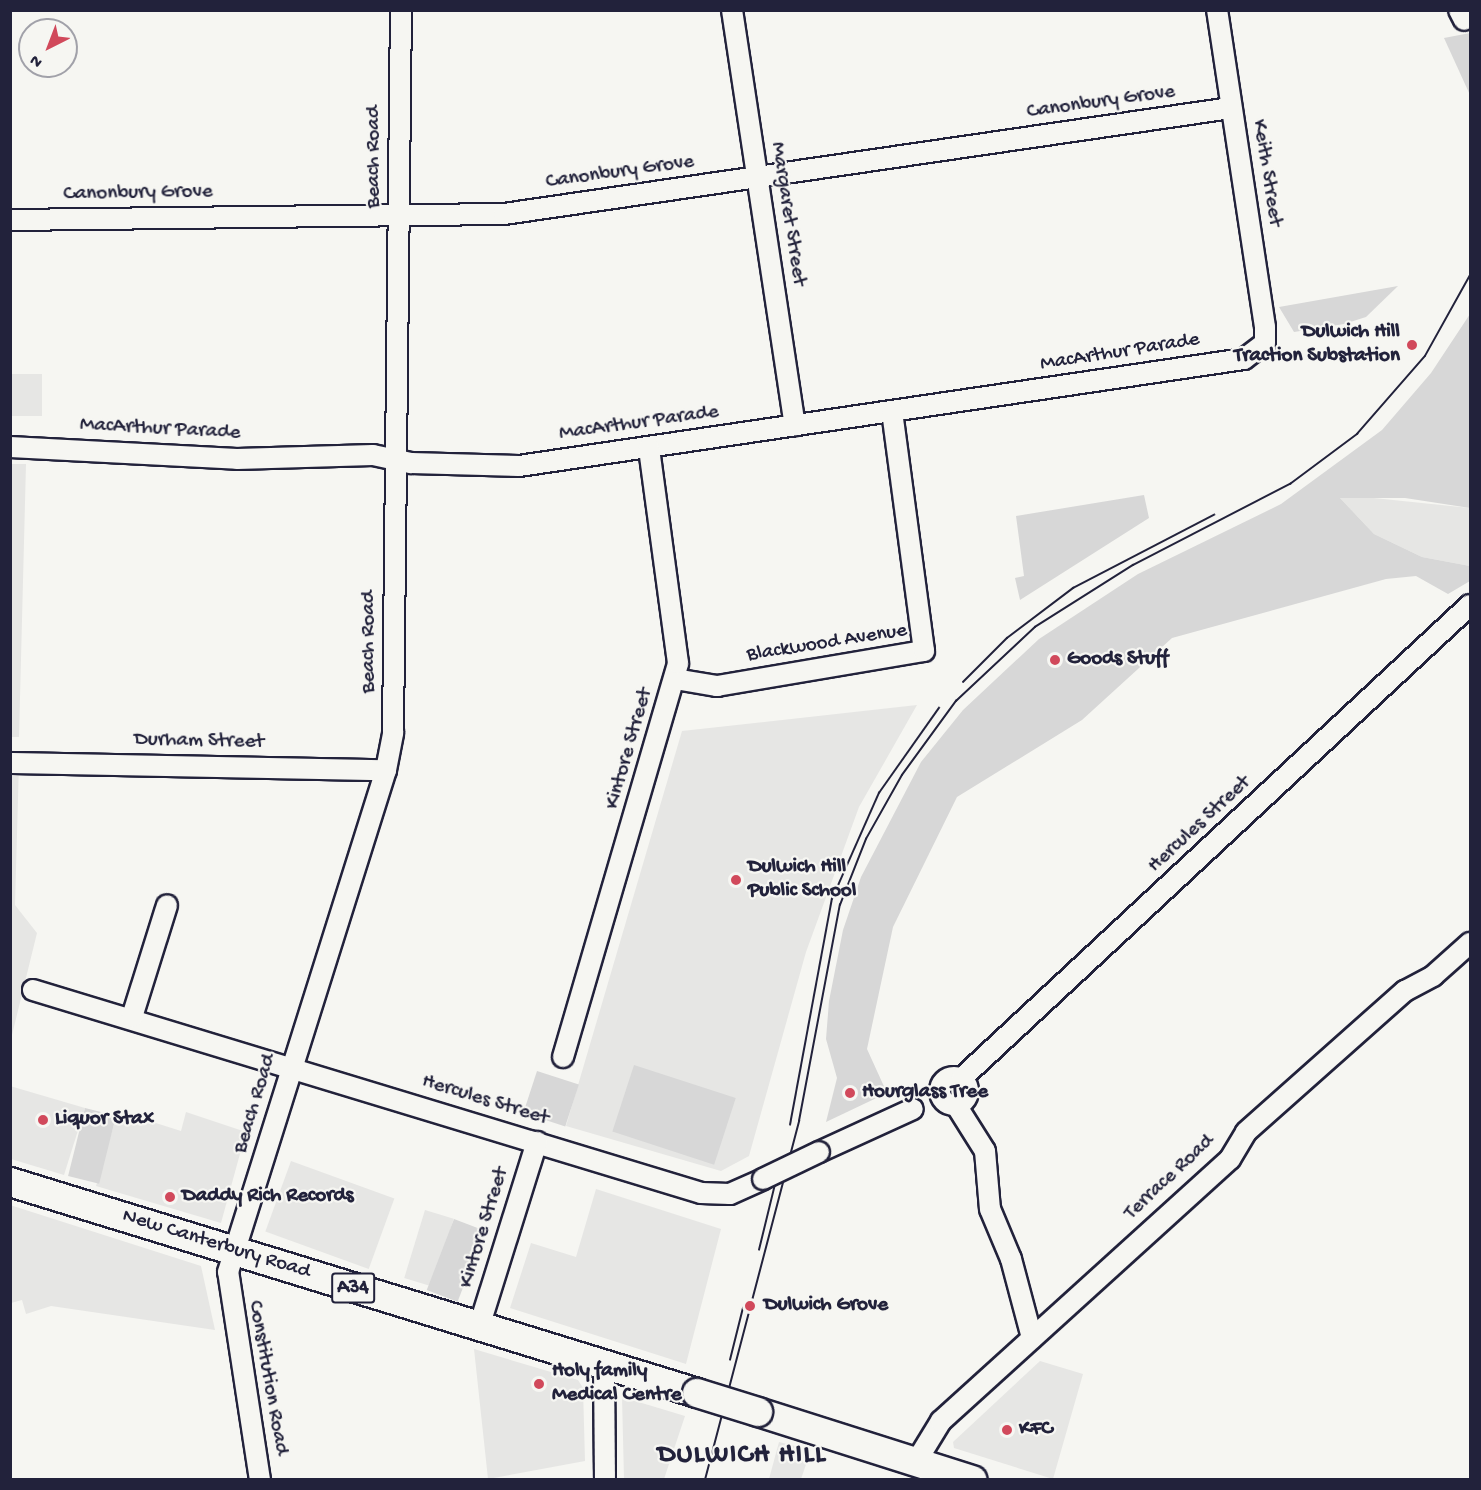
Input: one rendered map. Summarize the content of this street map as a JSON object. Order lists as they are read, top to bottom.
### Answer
{
  "streets": {
    "highway": ["New Canterbury Road", "A34"],
    "street": [
      "Canonbury Grove",
      "Beach Road",
      "Keith Street",
      "Margaret Street",
      "MacArthur Parade",
      "Blackwood Avenue",
      "Durham Street",
      "Kintore Street",
      "Hercules Street",
      "Terrace Road",
      "Constitution Road"
    ]
  },
  "crossings": [
    ["Canonbury Grove", "Beach Road"],
    ["Canonbury Grove", "Keith Street"],
    ["Canonbury Grove", "Margaret Street"],
    ["Beach Road", "MacArthur Parade"],
    ["Beach Road", "Durham Street"],
    ["Beach Road", "Hercules Street"],
    ["Beach Road", "New Canterbury Road"],
    ["Beach Road", "Constitution Road"],
    ["Keith Street", "MacArthur Parade"],
    ["Margaret Street", "MacArthur Parade"],
    ["MacArthur Parade", "Blackwood Avenue"],
    ["MacArthur Parade", "Kintore Street"],
    ["Blackwood Avenue", "Kintore Street"],
    ["Kintore Street", "Hercules Street"],
    ["Kintore Street", "New Canterbury Road"],
    ["Hercules Street", "Terrace Road"],
    ["Terrace Road", "New Canterbury Road"],
    ["New Canterbury Road", "Constitution Road"]
  ],
  "districts": ["DULWICH HILL"],
  "places": [
    "Dulwich Hill Traction Substation",
    "Goods Stuff",
    "Dulwich Hill Public School",
    "Hourglass Tree",
    "Liquor Stax",
    "Daddy Rich Records",
    "Dulwich Grove",
    "Holy family Medical Centre",
    "KFC"
  ],
  "north": "bottom left"
}
